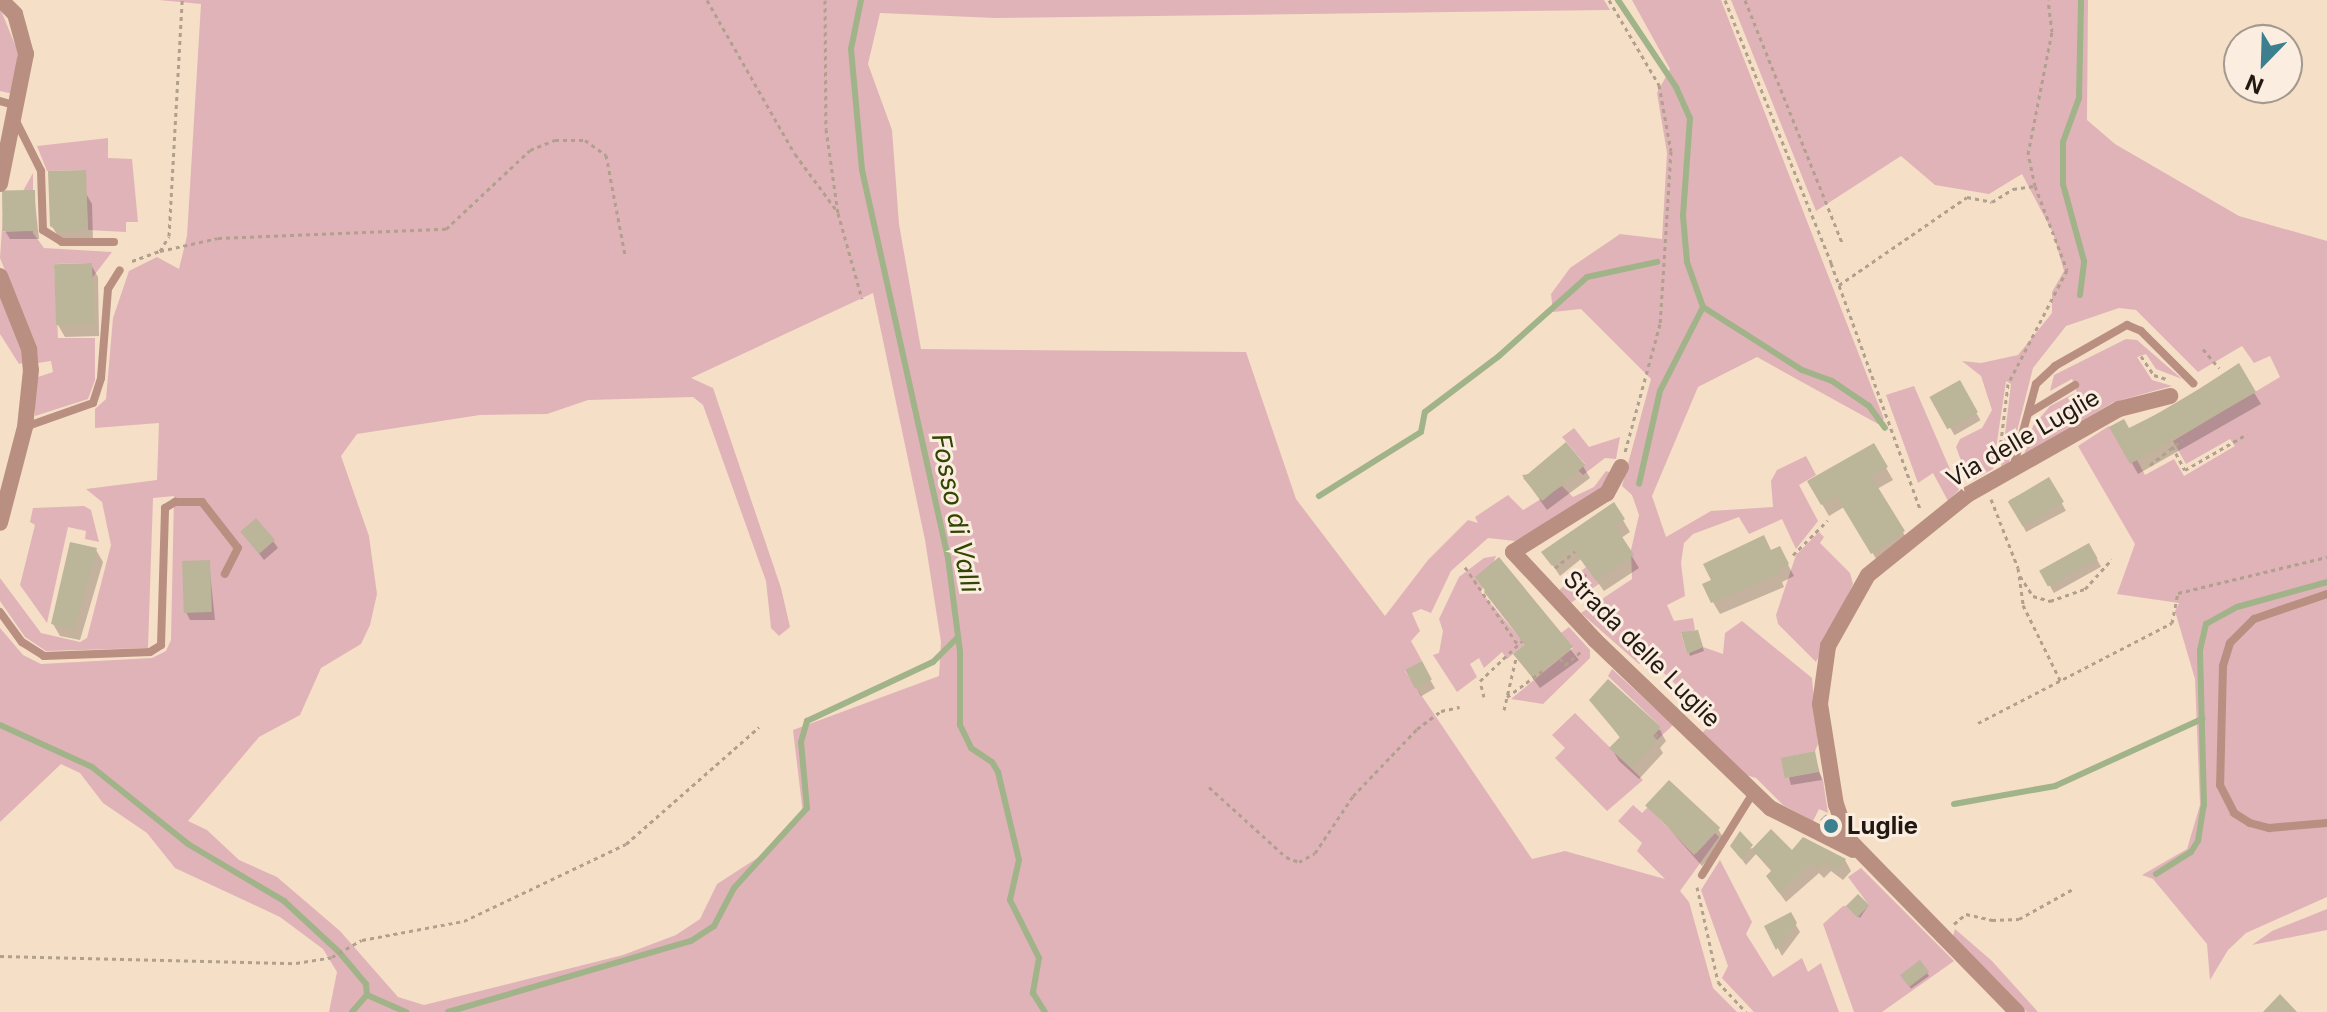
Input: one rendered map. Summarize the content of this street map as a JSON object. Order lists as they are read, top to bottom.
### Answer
{
  "streets": {
    "street": ["Via delle Luglie", "Strada delle Luglie"]
  },
  "crossings": [
    ["Via delle Luglie", "Strada delle Luglie"]
  ],
  "water": ["Fosso di Valli"],
  "places": ["Luglie"],
  "north": "bottom left"
}
